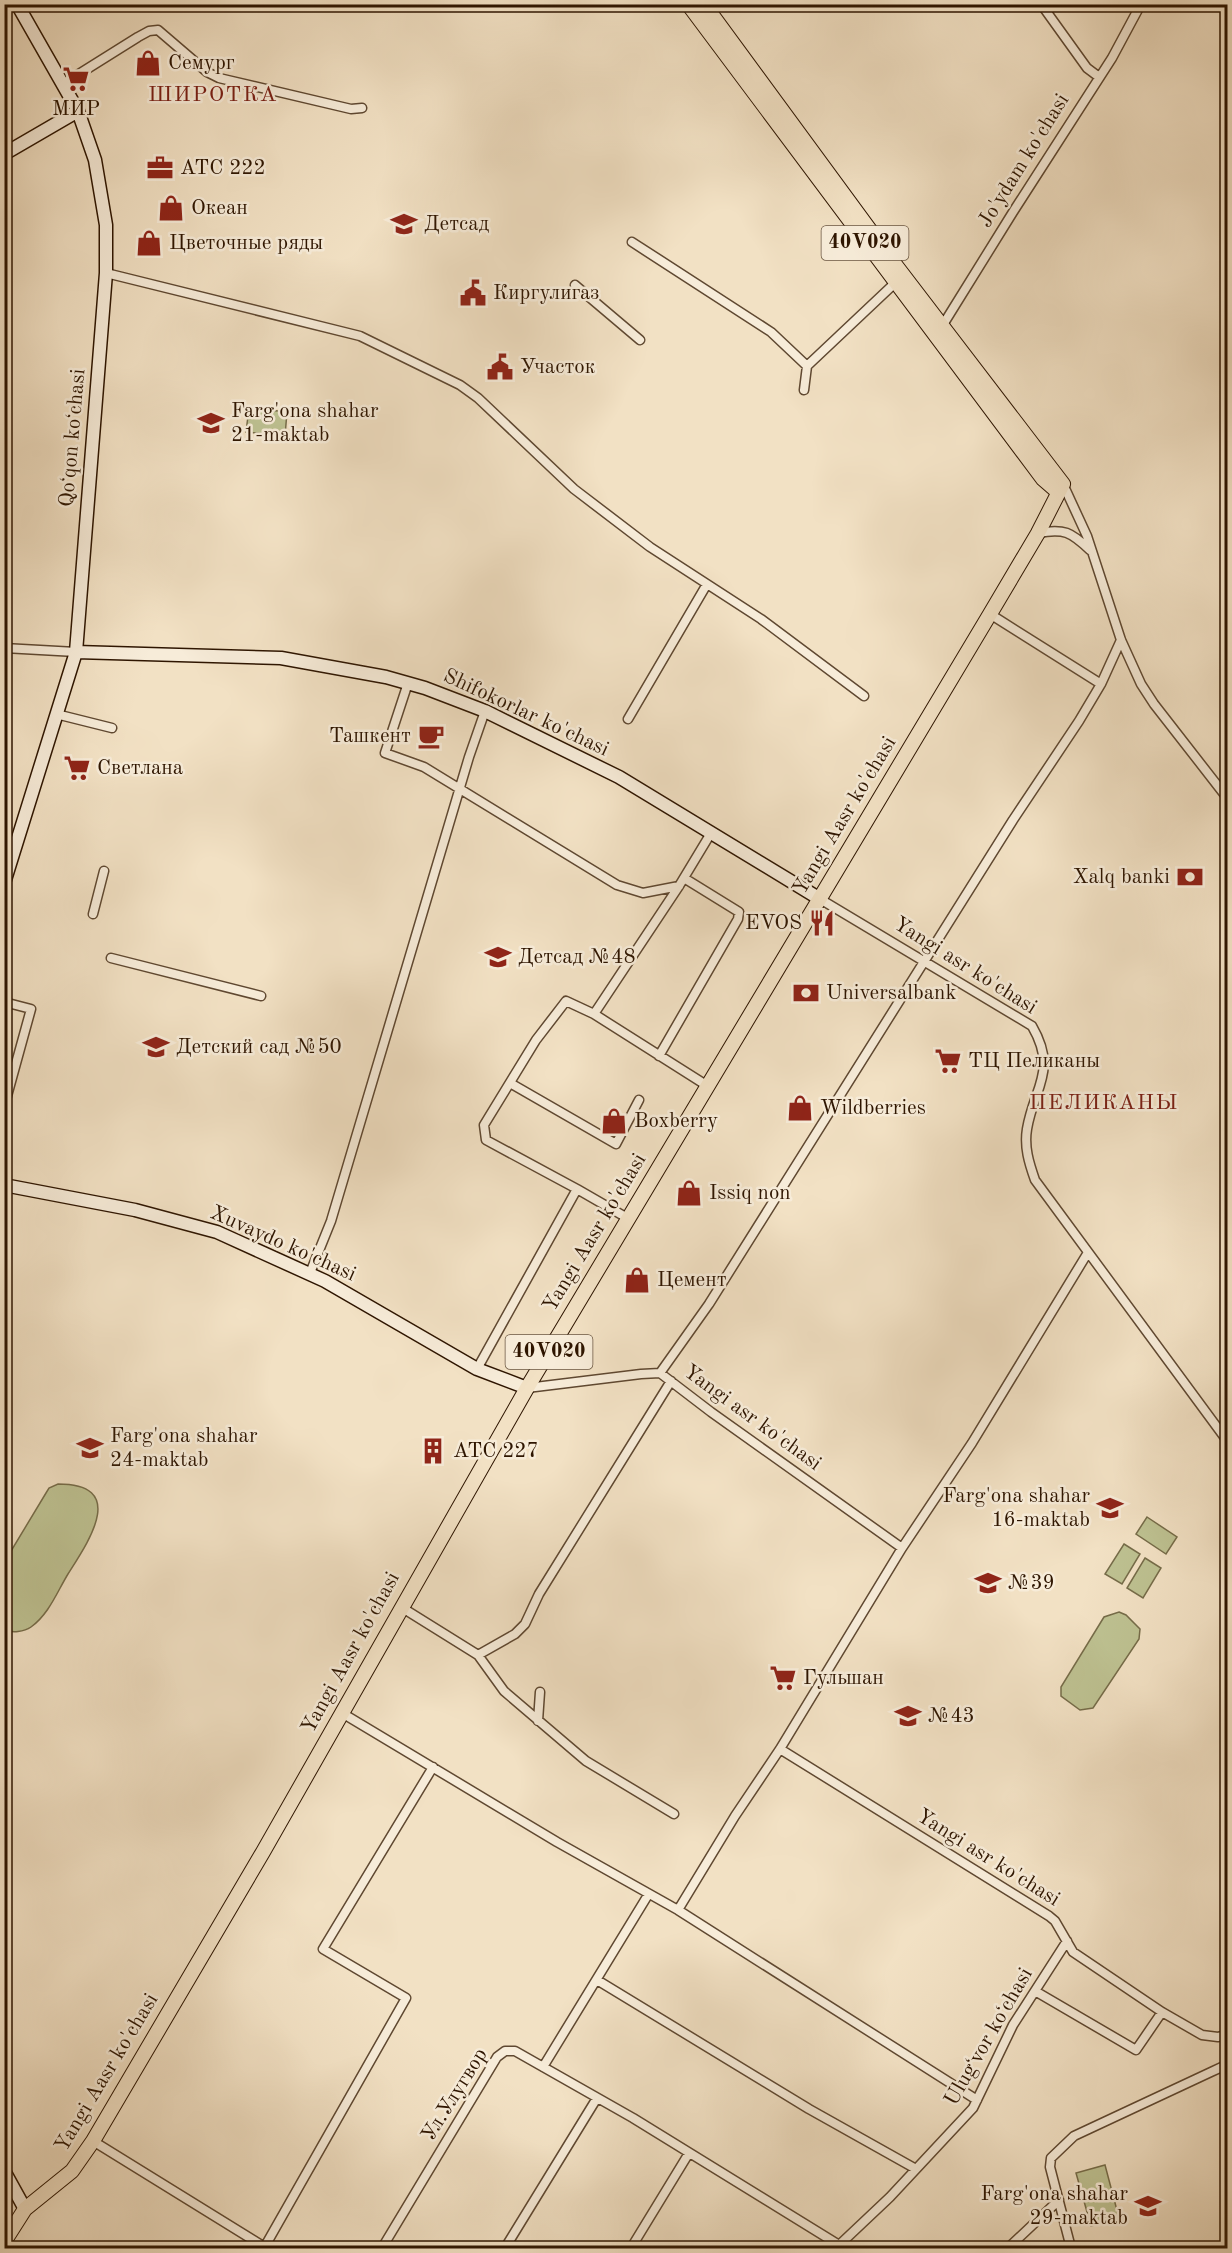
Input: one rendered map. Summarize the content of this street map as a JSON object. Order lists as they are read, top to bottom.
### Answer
{
  "streets": {
    "main road": ["40V020", "Yangi Aasr ko'chasi"],
    "street": [
      "Jo'ydam ko'chasi",
      "Qoʻqon koʻchasi",
      "Shifokorlar ko'chasi",
      "Yangi asr ko'chasi",
      "Xuvaydo ko'chasi",
      "Ulugʻvor koʻchasi",
      "Ул.Улугвор"
    ]
  },
  "crossings": [
    ["Jo'ydam ko'chasi", "40V020"],
    ["40V020", "Yangi Aasr ko'chasi"],
    ["Qoʻqon koʻchasi", "Shifokorlar ko'chasi"],
    ["Shifokorlar ko'chasi", "Yangi Aasr ko'chasi"],
    ["Shifokorlar ko'chasi", "Yangi asr ko'chasi"],
    ["Yangi Aasr ko'chasi", "Yangi asr ko'chasi"],
    ["Yangi Aasr ko'chasi", "Xuvaydo ko'chasi"],
    ["Yangi asr ko'chasi", "Xuvaydo ko'chasi"],
    ["Yangi asr ko'chasi", "Ulugʻvor koʻchasi"],
    ["Ulugʻvor koʻchasi", "Ул.Улугвор"]
  ],
  "districts": ["ШИРОТКА", "ПЕЛИКАНЫ"],
  "places": {
    "shop": [
      "Семург",
      "Океан",
      "Цветочные ряды",
      "Wildberries",
      "Boxberry",
      "Issiq non",
      "Цемент"
    ],
    "supermarket": [
      "МИР",
      "Светлана",
      "ТЦ Пеликаны",
      "Гульшан"
    ],
    "office": ["АТС 222"],
    "school or university": [
      "Детсад",
      "Farg'ona shahar 21-maktab",
      "Детсад №48",
      "Детский сад №50",
      "Farg'ona shahar 24-maktab",
      "Farg'ona shahar 16-maktab",
      "№39",
      "№43",
      "Farg'ona shahar 29-maktab"
    ],
    "public building": ["Киргулигаз", "Участок"],
    "cafe": ["Ташкент"],
    "bank": ["Xalq banki", "Universalbank"],
    "restaurant": ["EVOS"],
    "building": ["АТС 227"]
  }
}
